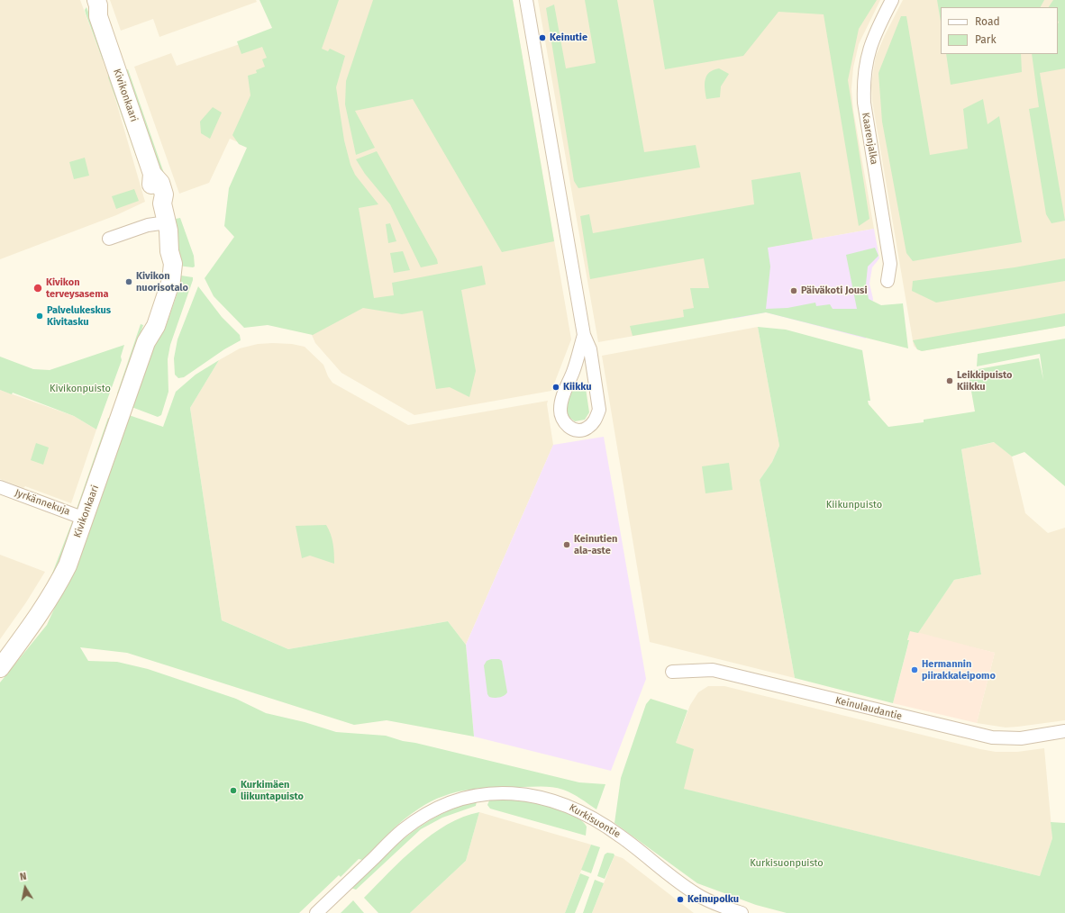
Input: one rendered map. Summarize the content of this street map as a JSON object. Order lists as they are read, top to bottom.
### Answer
{
  "streets": {
    "street": [
      "Kivikonkaari",
      "Kaarenjalka",
      "Jyrkännekuja",
      "Keinulaudantie",
      "Kurkisuontie"
    ]
  },
  "crossings": [
    ["Kivikonkaari", "Jyrkännekuja"]
  ],
  "parks": ["Kivikonpuisto", "Kiikunpuisto", "Kurkisuonpuisto"],
  "places": [
    "Keinutie",
    "Kivikon nuorisotalo",
    "Kivikon terveysasema",
    "Päiväkoti Jousi",
    "Palvelukeskus Kivitasku",
    "Leikkipuisto Kiikku",
    "Kiikku",
    "Keinutien ala-aste",
    "Hermannin piirakkaleipomo",
    "Kurkimäen liikuntapuisto",
    "Keinupolku"
  ],
  "legend": ["Road", "Park"],
  "north": "top"
}
